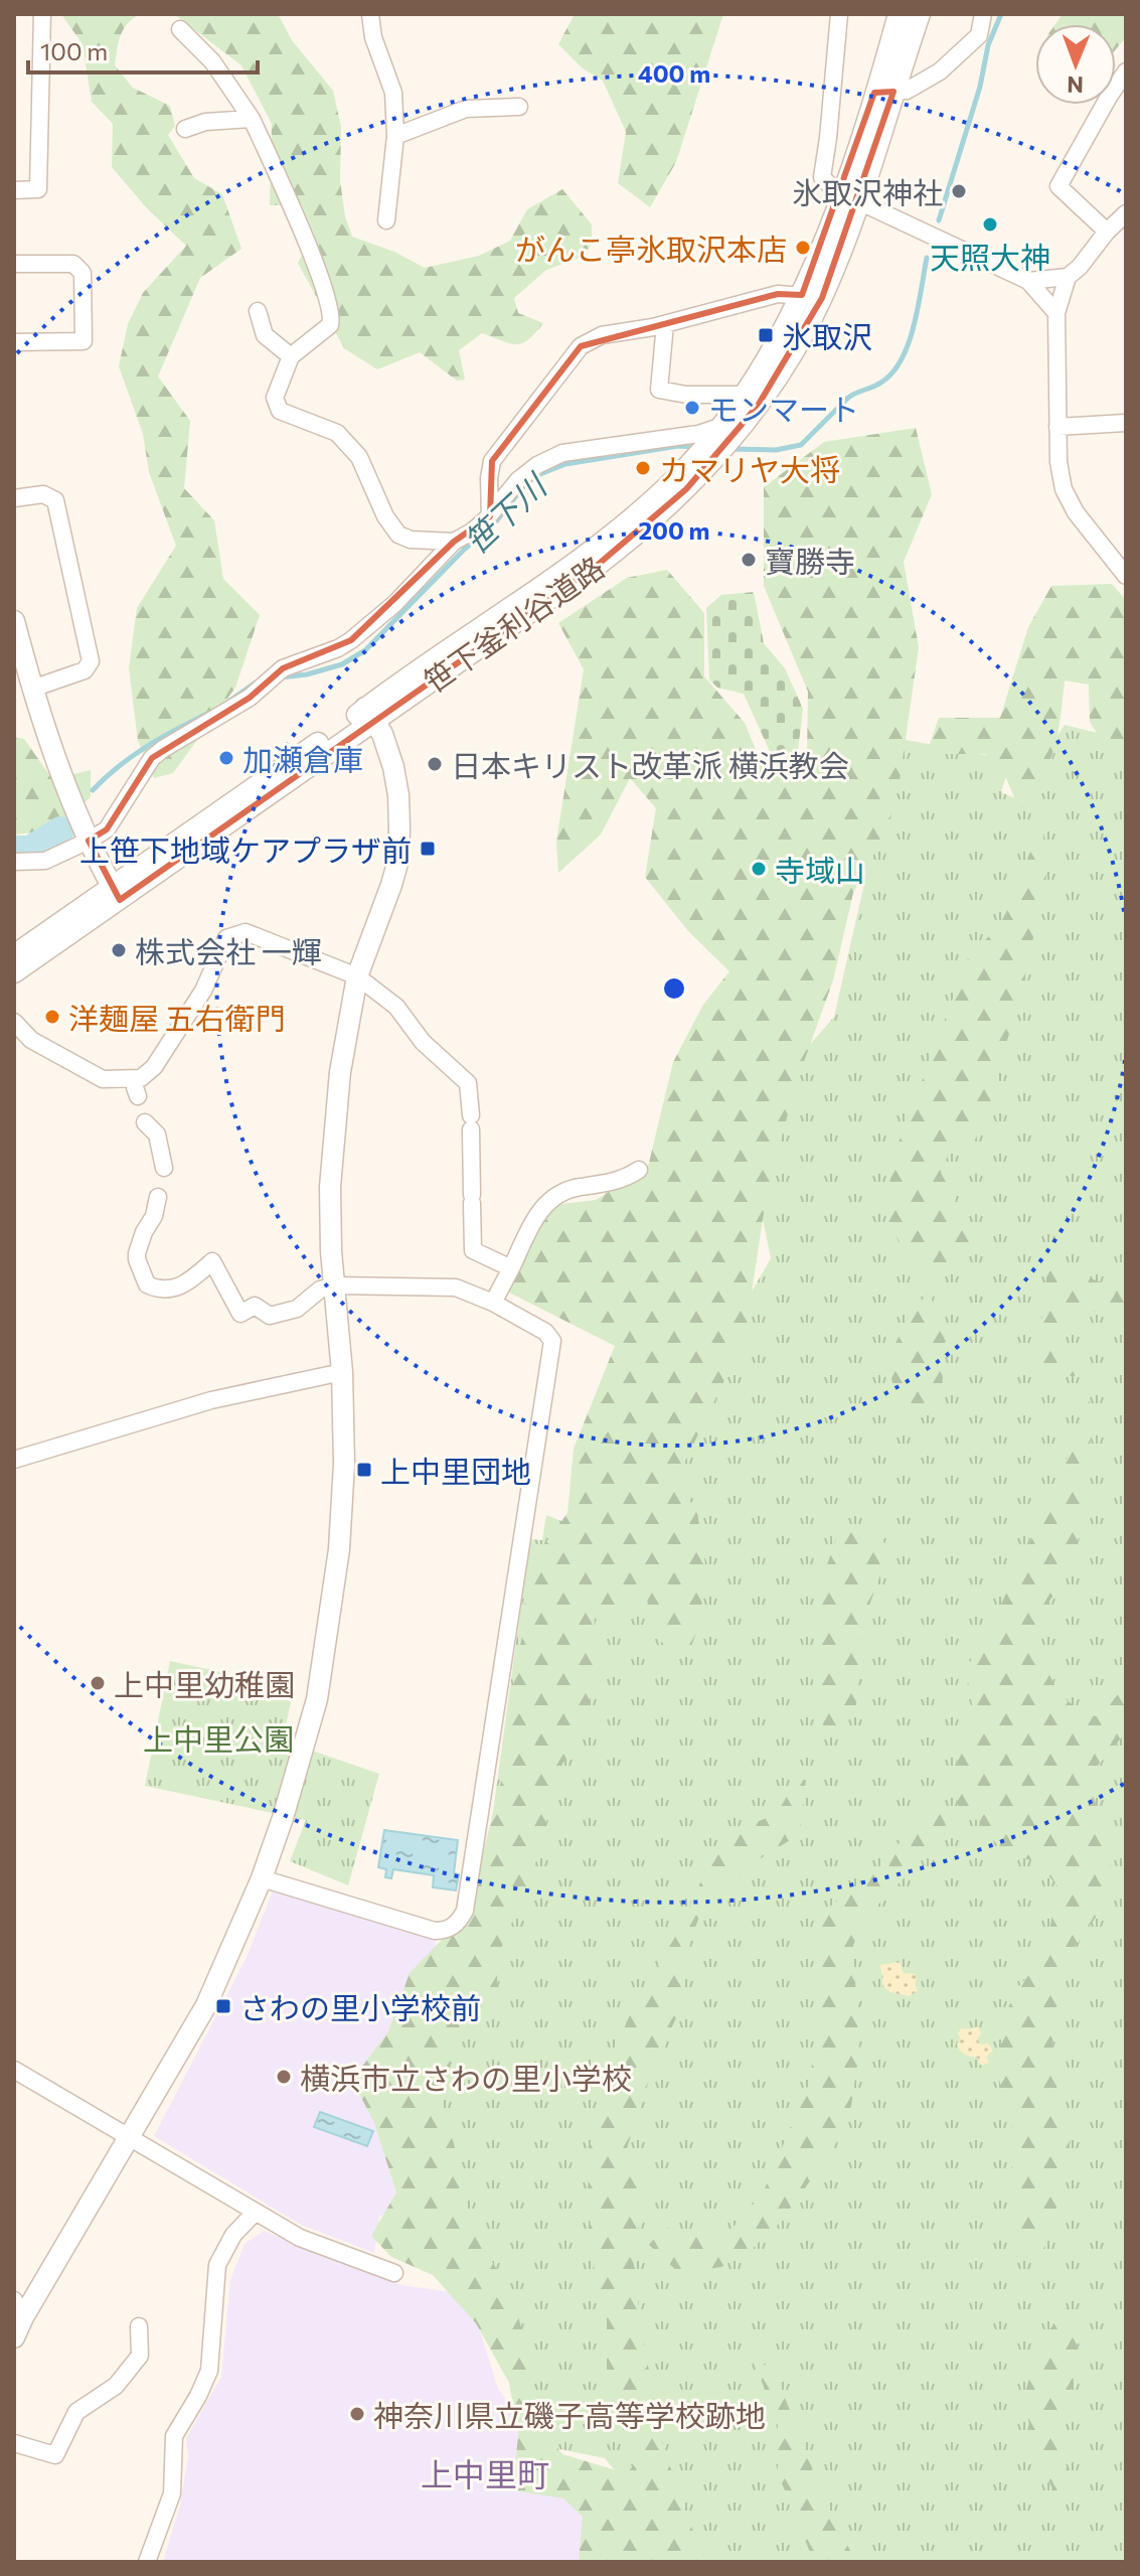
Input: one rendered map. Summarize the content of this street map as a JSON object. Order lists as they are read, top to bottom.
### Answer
{
  "streets": {
    "street": ["笹下釜利谷道路"]
  },
  "districts": ["上中里町"],
  "water": ["笹下川"],
  "parks": ["上中里公園"],
  "places": {
    "other": [
      "氷取沢神社",
      "天照大神",
      "がんこ亭氷取沢本店",
      "モンマート",
      "カマリヤ大将",
      "寶勝寺",
      "加瀬倉庫",
      "日本キリスト改革派 横浜教会",
      "寺域山",
      "株式会社 一輝",
      "洋麺屋 五右衛門",
      "上中里幼稚園",
      "横浜市立さわの里小学校",
      "神奈川県立磯子高等学校跡地"
    ],
    "transit": [
      "氷取沢",
      "上笹下地域ケアプラザ前",
      "上中里団地",
      "さわの里小学校前"
    ]
  },
  "scale_bar": "100 m",
  "north": "bottom",
  "rings": ["400 m", "200 m"]
}
